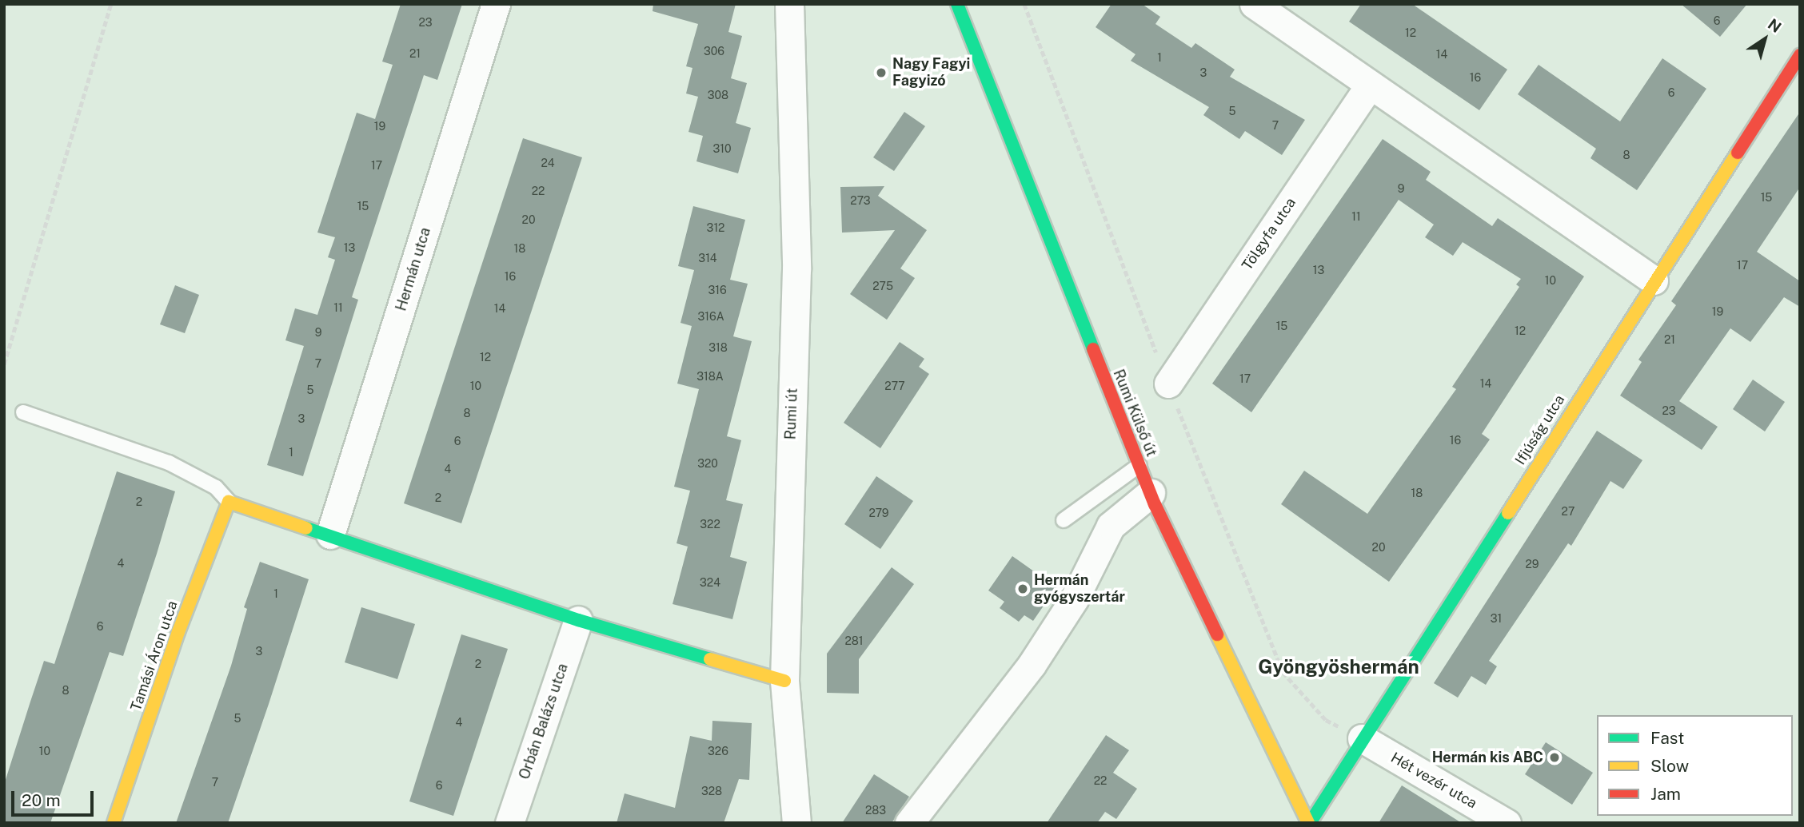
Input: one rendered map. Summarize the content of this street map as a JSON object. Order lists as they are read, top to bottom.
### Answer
{
  "streets": {
    "street": [
      "Tölgyfa utca",
      "Hermán utca",
      "Rumi Külső út",
      "Rumi út",
      "Ifjúság utca",
      "Tamási Áron utca",
      "Orbán Balázs utca",
      "Hét vezér utca"
    ]
  },
  "crossings": [
    ["Rumi Külső út", "Ifjúság utca"],
    ["Ifjúság utca", "Hét vezér utca"]
  ],
  "districts": ["Gyöngyöshermán"],
  "places": ["Nagy Fagyi Fagyizó", "Hermán gyógyszertár", "Hermán kis ABC"],
  "house_numbers": [
    "6",
    "23",
    "12",
    "306",
    "21",
    "14",
    "1",
    "3",
    "16",
    "6",
    "308",
    "5",
    "7",
    "19",
    "310",
    "8",
    "24",
    "17",
    "9",
    "22",
    "15",
    "273",
    "15",
    "11",
    "20",
    "312",
    "13",
    "18",
    "314",
    "17",
    "13",
    "16",
    "10",
    "275",
    "316",
    "11",
    "14",
    "19",
    "316A",
    "15",
    "12",
    "9",
    "21",
    "318",
    "12",
    "7",
    "318A",
    "17",
    "14",
    "10",
    "277",
    "5",
    "23",
    "8",
    "3",
    "16",
    "6",
    "1",
    "320",
    "4",
    "18",
    "2",
    "2",
    "27",
    "279",
    "322",
    "20",
    "4",
    "29",
    "324",
    "1",
    "31",
    "6",
    "281",
    "3",
    "2",
    "8",
    "5",
    "4",
    "10",
    "326",
    "22",
    "7",
    "6",
    "328",
    "283"
  ],
  "legend": ["Fast", "Slow", "Jam"],
  "scale_bar": "20 m",
  "north": "top right"
}
